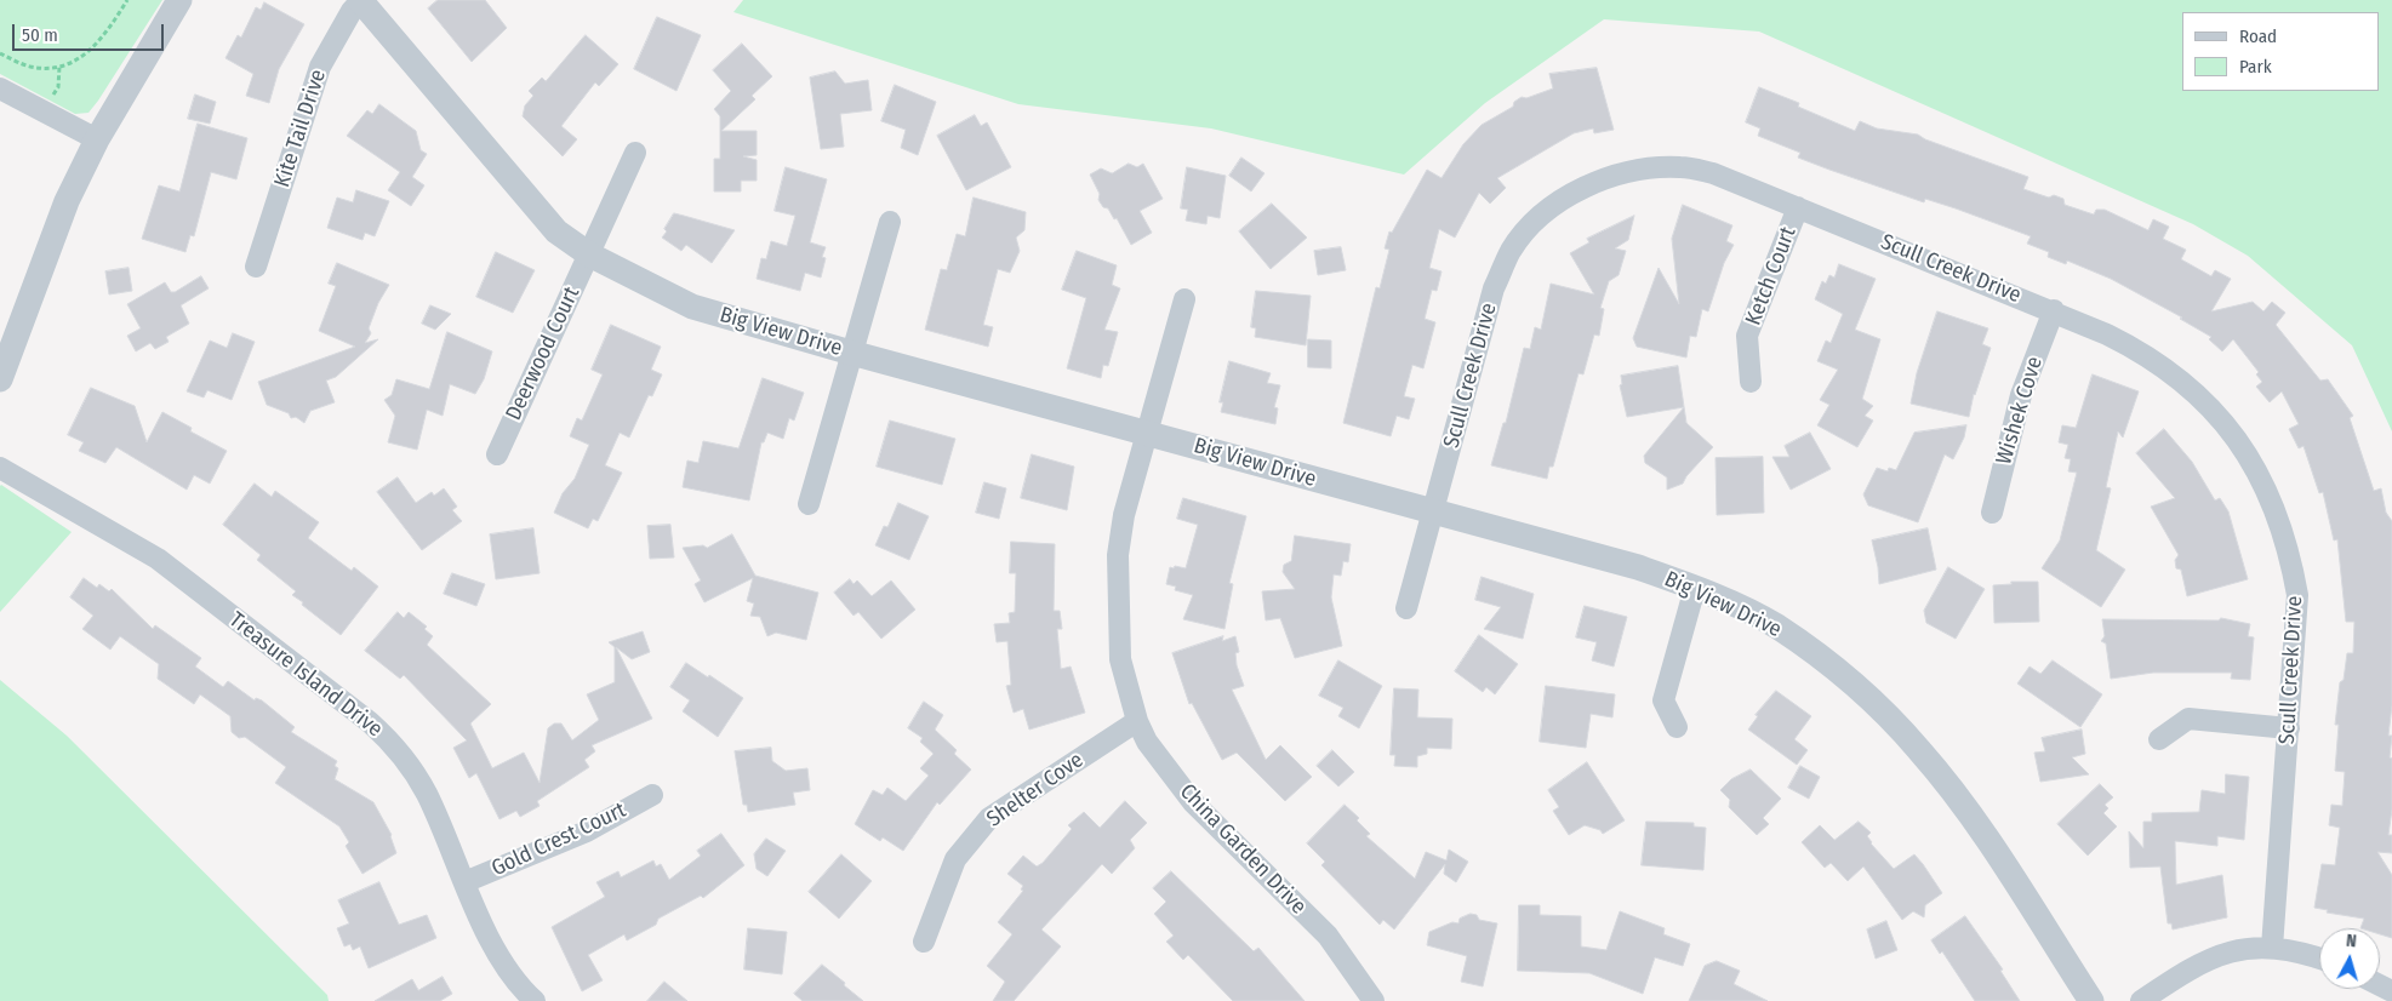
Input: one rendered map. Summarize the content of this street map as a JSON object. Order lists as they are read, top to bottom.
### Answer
{
  "streets": {
    "street": [
      "Kite Tail Drive",
      "Scull Creek Drive",
      "Ketch Court",
      "Big View Drive",
      "Deerwood Court",
      "Wishek Cove",
      "Treasure Island Drive",
      "Shelter Cove",
      "Gold Crest Court",
      "China Garden Drive"
    ]
  },
  "crossings": [
    ["Kite Tail Drive", "Big View Drive"],
    ["Scull Creek Drive", "Ketch Court"],
    ["Scull Creek Drive", "Big View Drive"],
    ["Scull Creek Drive", "Wishek Cove"],
    ["Big View Drive", "Deerwood Court"],
    ["Big View Drive", "China Garden Drive"],
    ["Treasure Island Drive", "Gold Crest Court"],
    ["Shelter Cove", "China Garden Drive"]
  ],
  "legend": ["Road", "Park"],
  "scale_bar": "50 m",
  "north": "top"
}
